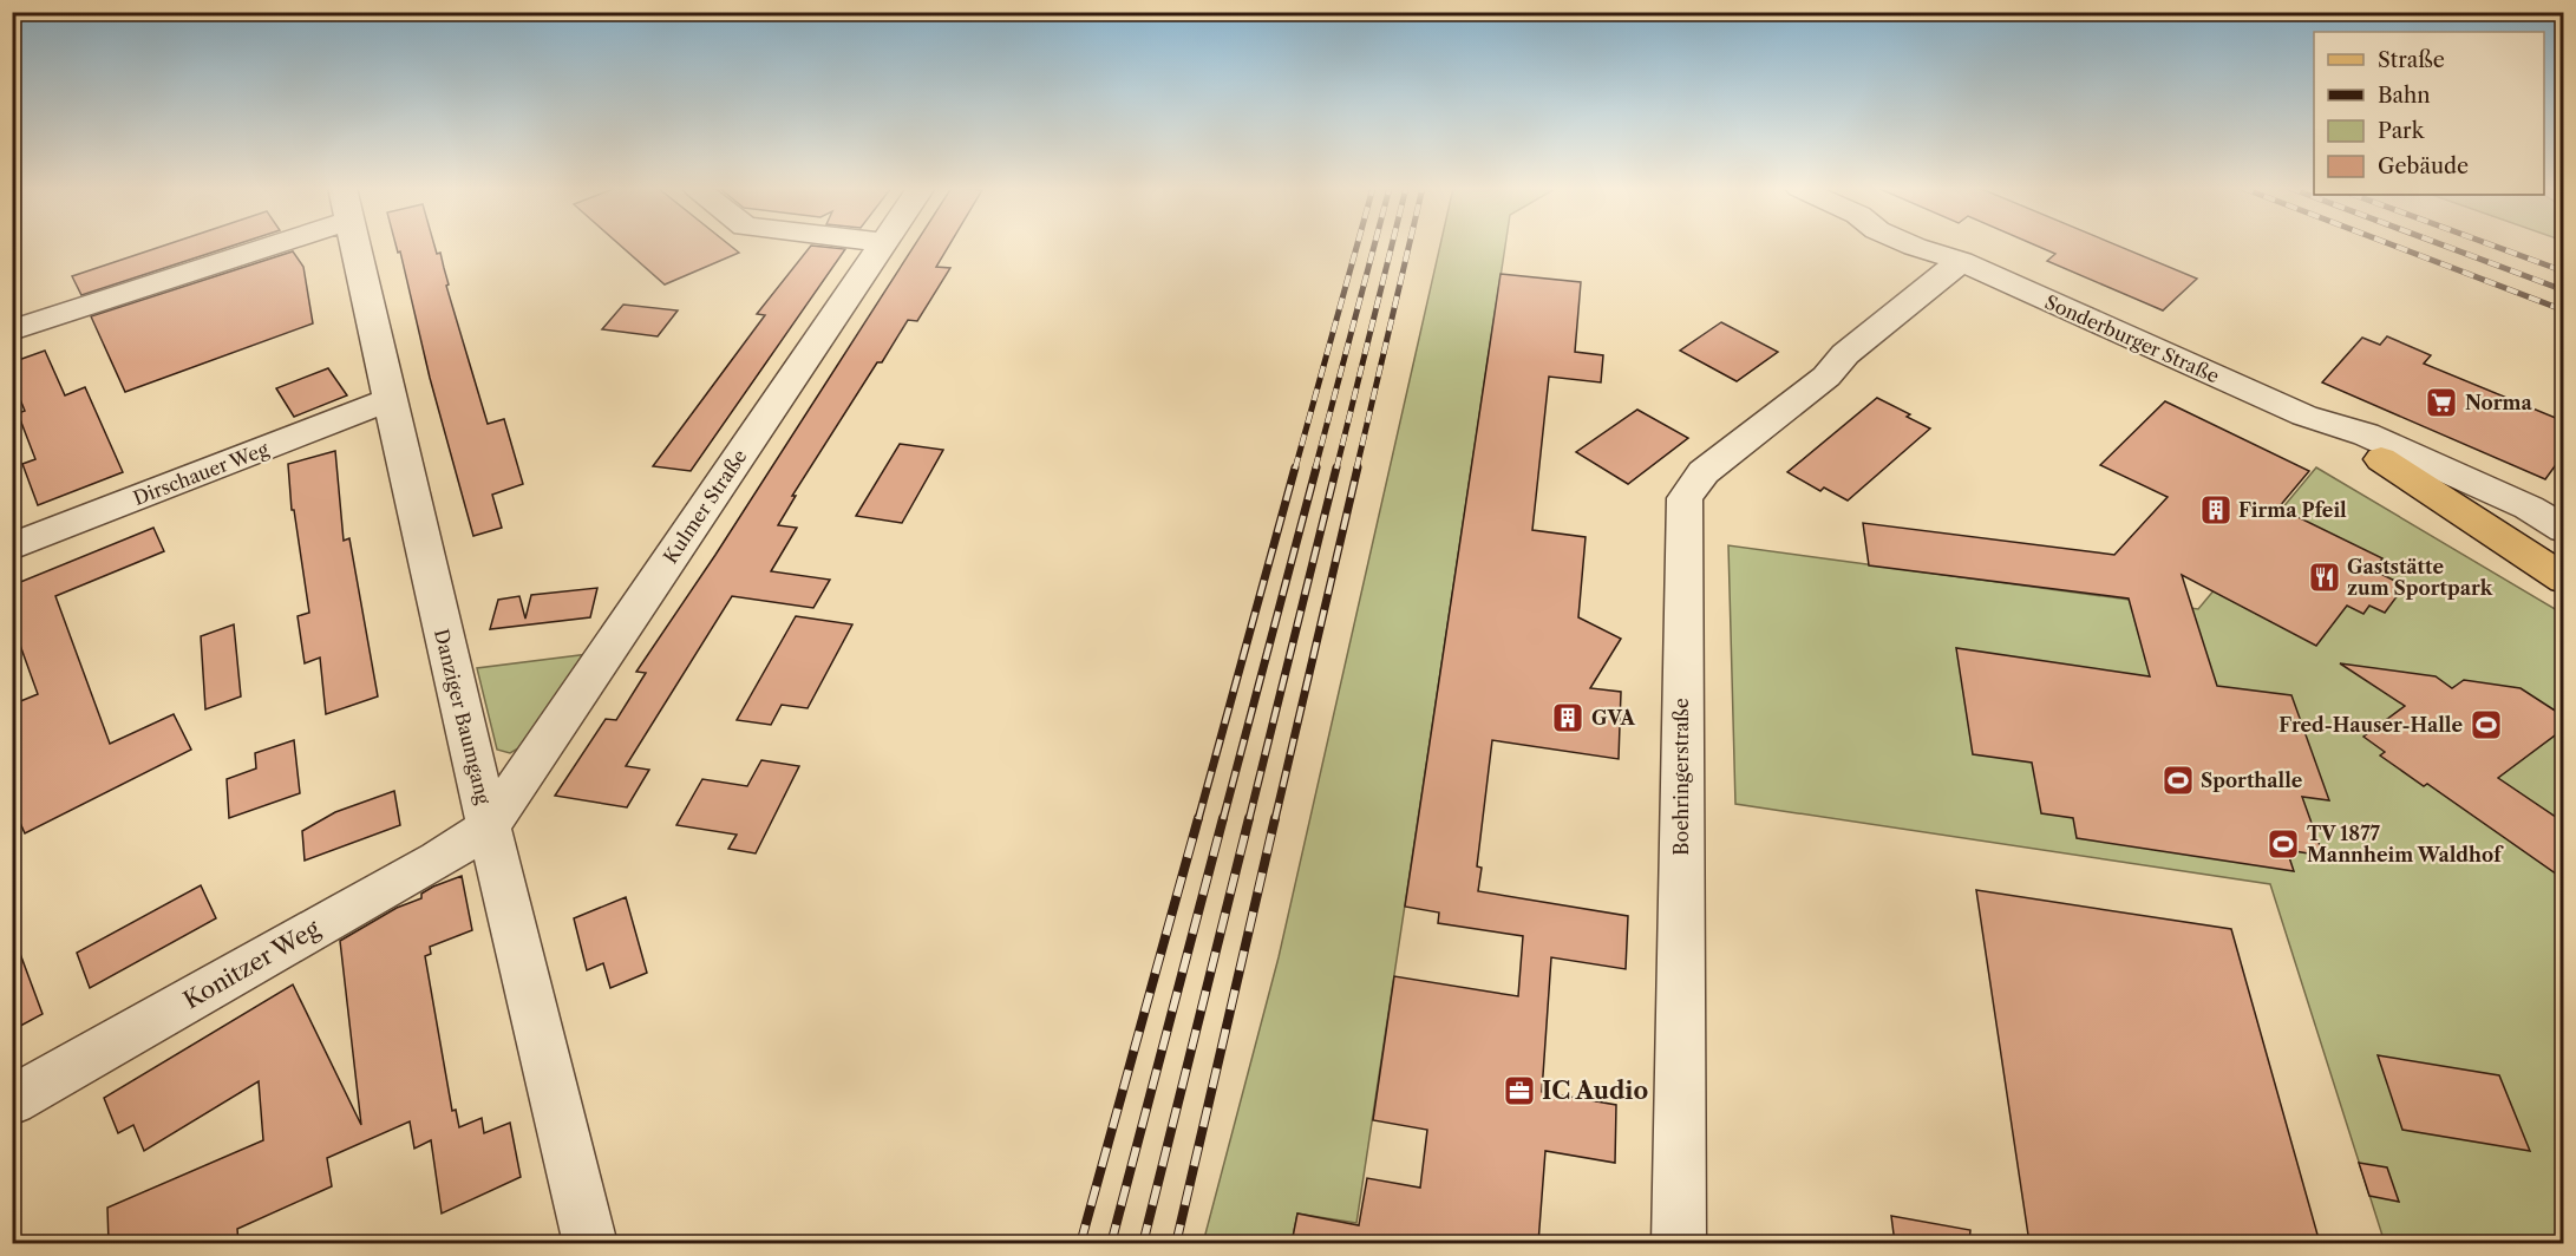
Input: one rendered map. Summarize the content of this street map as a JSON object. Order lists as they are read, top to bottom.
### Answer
{
  "streets": {
    "street": [
      "Sonderburger Straße",
      "Dirschauer Weg",
      "Kulmer Straße",
      "Danziger Baumgang",
      "Boehringerstraße",
      "Konitzer Weg"
    ]
  },
  "crossings": [
    ["Sonderburger Straße", "Boehringerstraße"],
    ["Dirschauer Weg", "Danziger Baumgang"],
    ["Kulmer Straße", "Danziger Baumgang"],
    ["Kulmer Straße", "Konitzer Weg"],
    ["Danziger Baumgang", "Konitzer Weg"]
  ],
  "places": {
    "supermarket": ["Norma"],
    "building": ["Firma Pfeil", "GVA"],
    "restaurant": ["Gaststätte zum Sportpark"],
    "sports": ["Fred-Hauser-Halle", "Sporthalle", "TV 1877 Mannheim Waldhof"],
    "office": ["IC Audio"]
  },
  "legend": [
    "Straße",
    "Bahn",
    "Park",
    "Gebäude"
  ]
}
